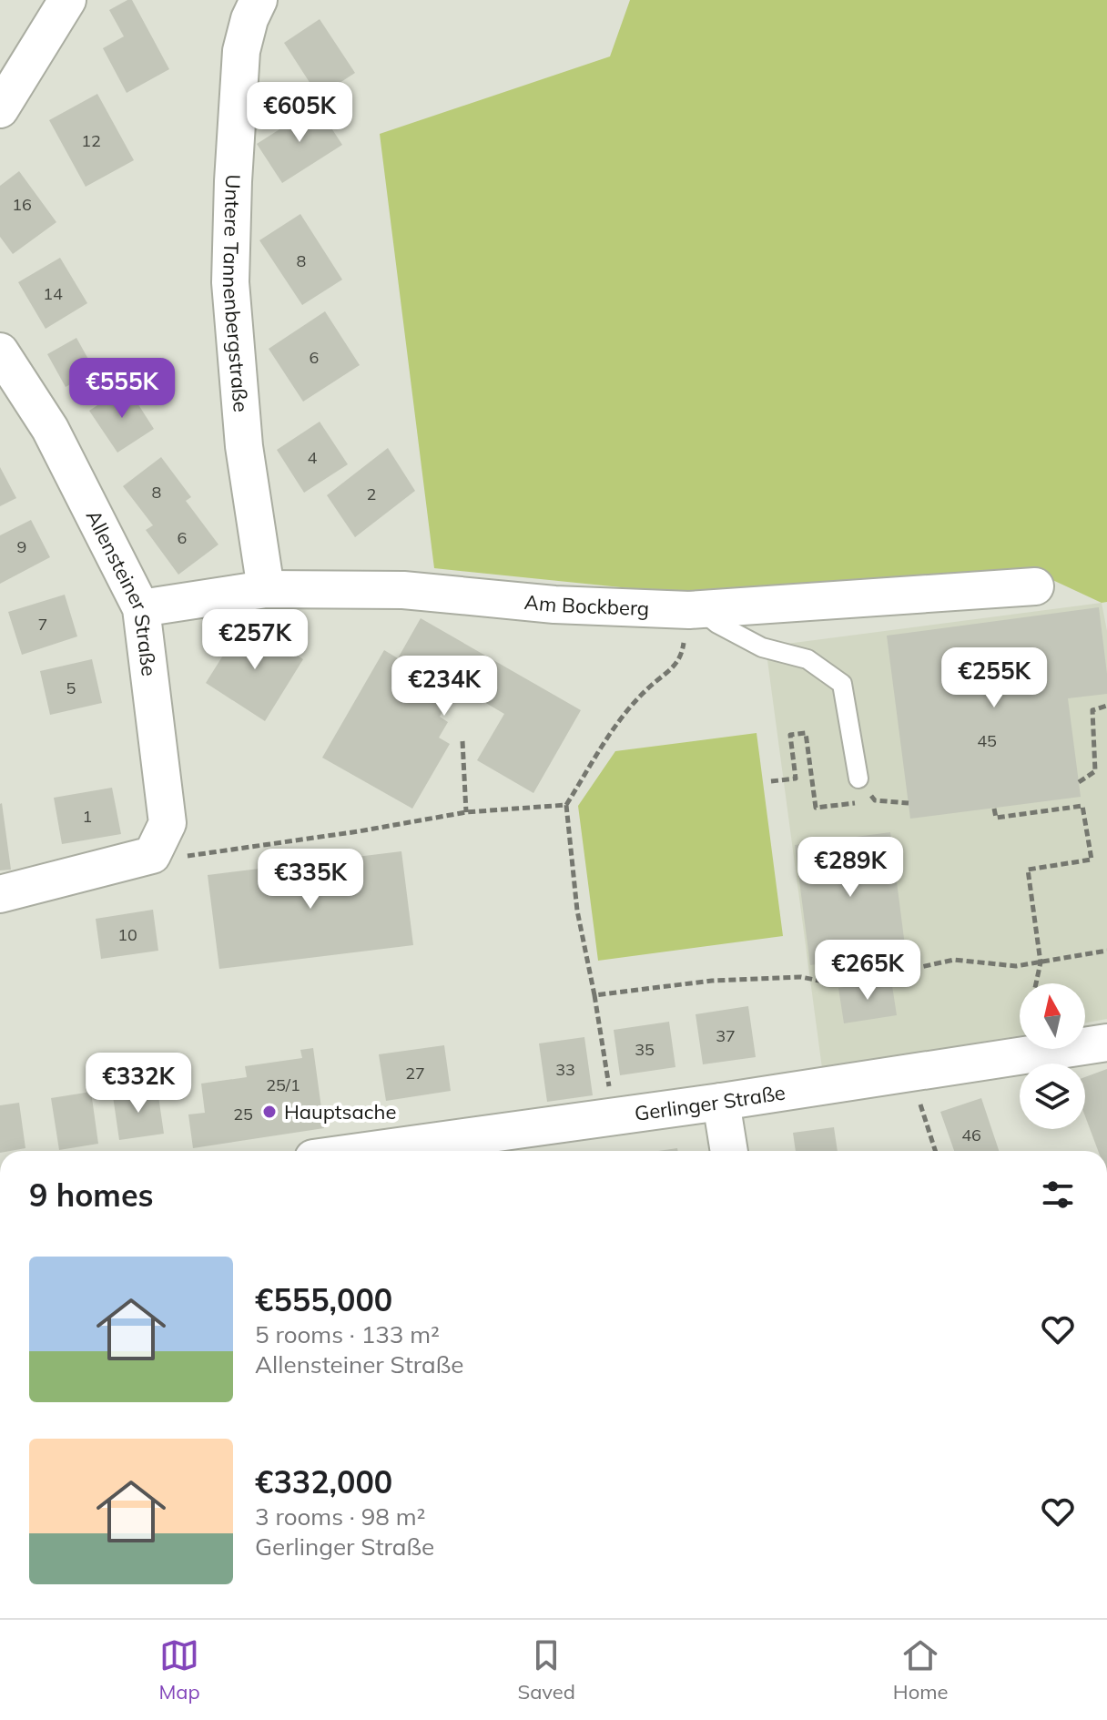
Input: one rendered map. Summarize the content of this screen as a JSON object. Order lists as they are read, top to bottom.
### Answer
{
  "streets": {
    "street": [
      "Untere Tannenbergstraße",
      "Allensteiner Straße",
      "Am Bockberg",
      "Gerlinger Straße"
    ]
  },
  "crossings": [
    ["Untere Tannenbergstraße", "Am Bockberg"],
    ["Allensteiner Straße", "Am Bockberg"]
  ],
  "places": ["Hauptsache"],
  "house_numbers": [
    "12",
    "16",
    "8",
    "14",
    "6",
    "4",
    "8",
    "2",
    "6",
    "9",
    "7",
    "5",
    "45",
    "1",
    "10",
    "37",
    "35",
    "33",
    "27",
    "25/1",
    "25",
    "46"
  ],
  "north": "top",
  "page": {
    "price": [
      "€605K",
      "€555K",
      "€257K",
      "€255K",
      "€234K",
      "€289K",
      "€335K",
      "€265K",
      "€332K"
    ],
    "heading": "9 homes",
    "list": [
      {
        "name": "€555,000",
        "note": "5 rooms · 133 m² · Allensteiner Straße"
      },
      {
        "name": "€332,000",
        "note": "3 rooms · 98 m² · Gerlinger Straße"
      }
    ],
    "tabs": ["Map", "Saved", "Home"]
  }
}
